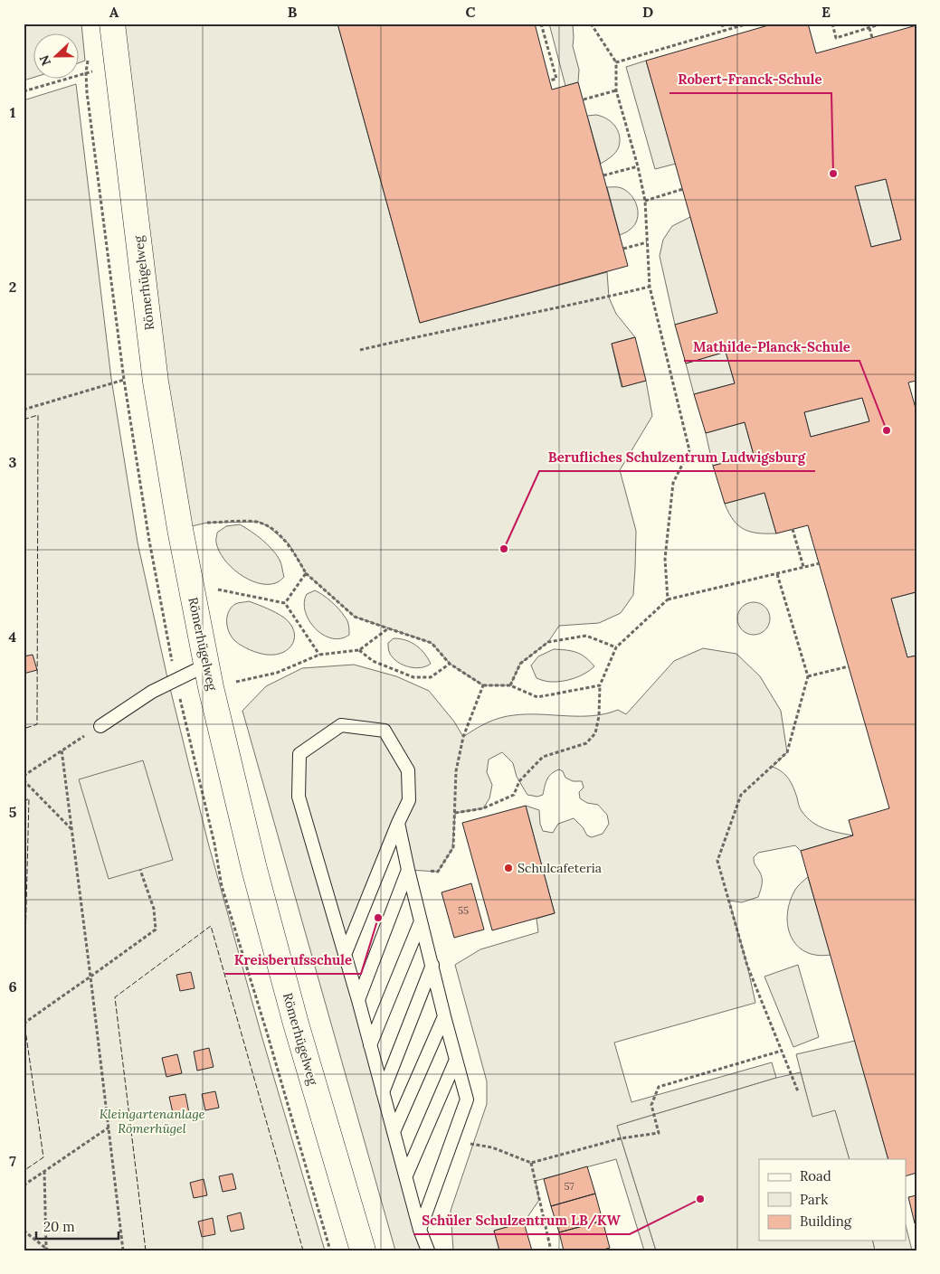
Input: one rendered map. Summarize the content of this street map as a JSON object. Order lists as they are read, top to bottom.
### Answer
{
  "streets": {
    "street": ["Römerhügelweg"]
  },
  "parks": ["Kleingartenanlage Römerhügel"],
  "places": [
    "Robert-Franck-Schule",
    "Mathilde-Planck-Schule",
    "Berufliches Schulzentrum Ludwigsburg",
    "Schulcafeteria",
    "Kreisberufsschule",
    "Schüler Schulzentrum LB/KW"
  ],
  "house_numbers": ["55", "57"],
  "legend": ["Road", "Park", "Building"],
  "scale_bar": "20 m",
  "north": "left",
  "grid": {
    "columns": [
      "A",
      "B",
      "C",
      "D",
      "E"
    ],
    "rows": [
      "1",
      "2",
      "3",
      "4",
      "5",
      "6",
      "7"
    ]
  }
}
